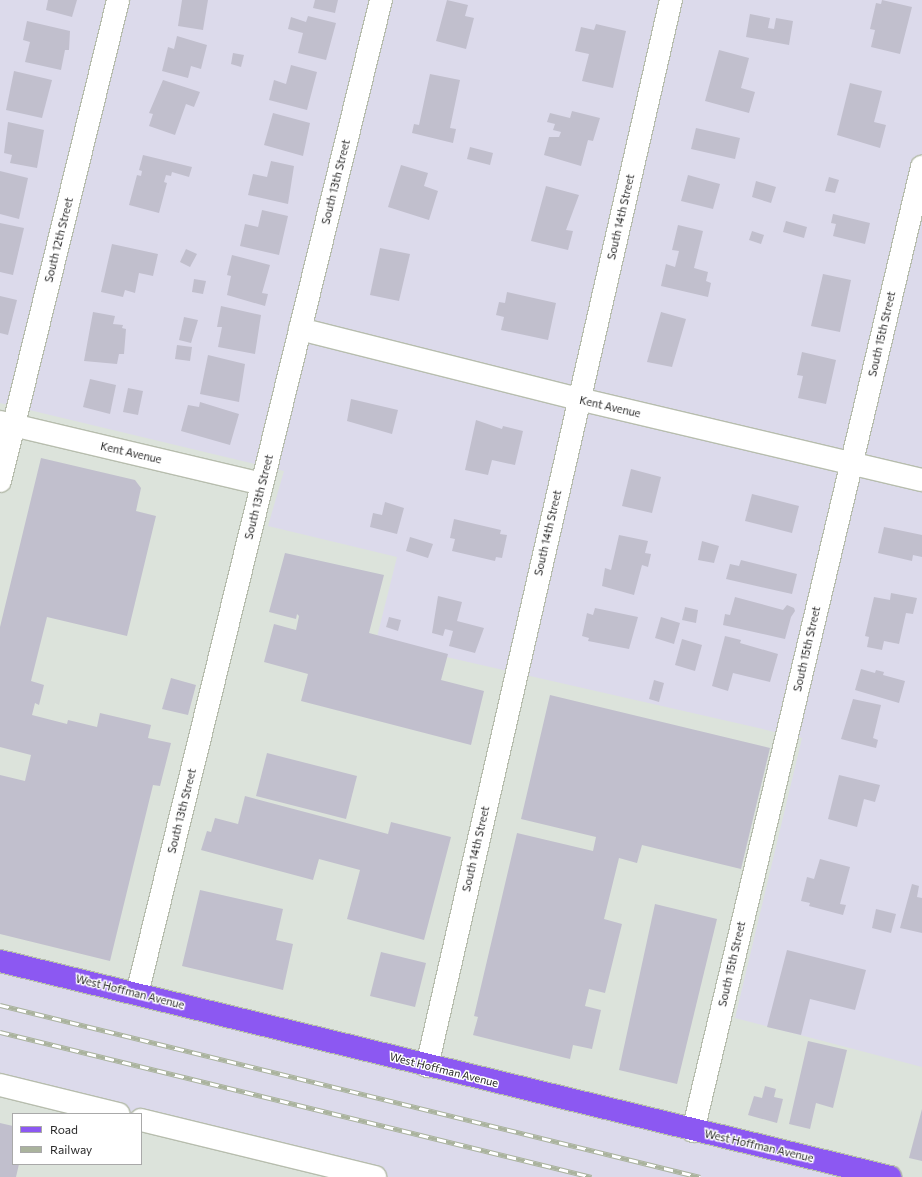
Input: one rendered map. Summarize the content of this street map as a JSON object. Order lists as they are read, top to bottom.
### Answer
{
  "streets": {
    "main road": ["West Hoffman Avenue"],
    "street": [
      "South 13th Street",
      "South 14th Street",
      "South 12th Street",
      "South 15th Street",
      "Kent Avenue"
    ]
  },
  "crossings": [
    ["South 13th Street", "Kent Avenue"],
    ["South 13th Street", "West Hoffman Avenue"],
    ["South 14th Street", "Kent Avenue"],
    ["South 14th Street", "West Hoffman Avenue"],
    ["South 12th Street", "Kent Avenue"],
    ["South 15th Street", "Kent Avenue"],
    ["South 15th Street", "West Hoffman Avenue"]
  ],
  "legend": ["Road", "Railway"]
}
